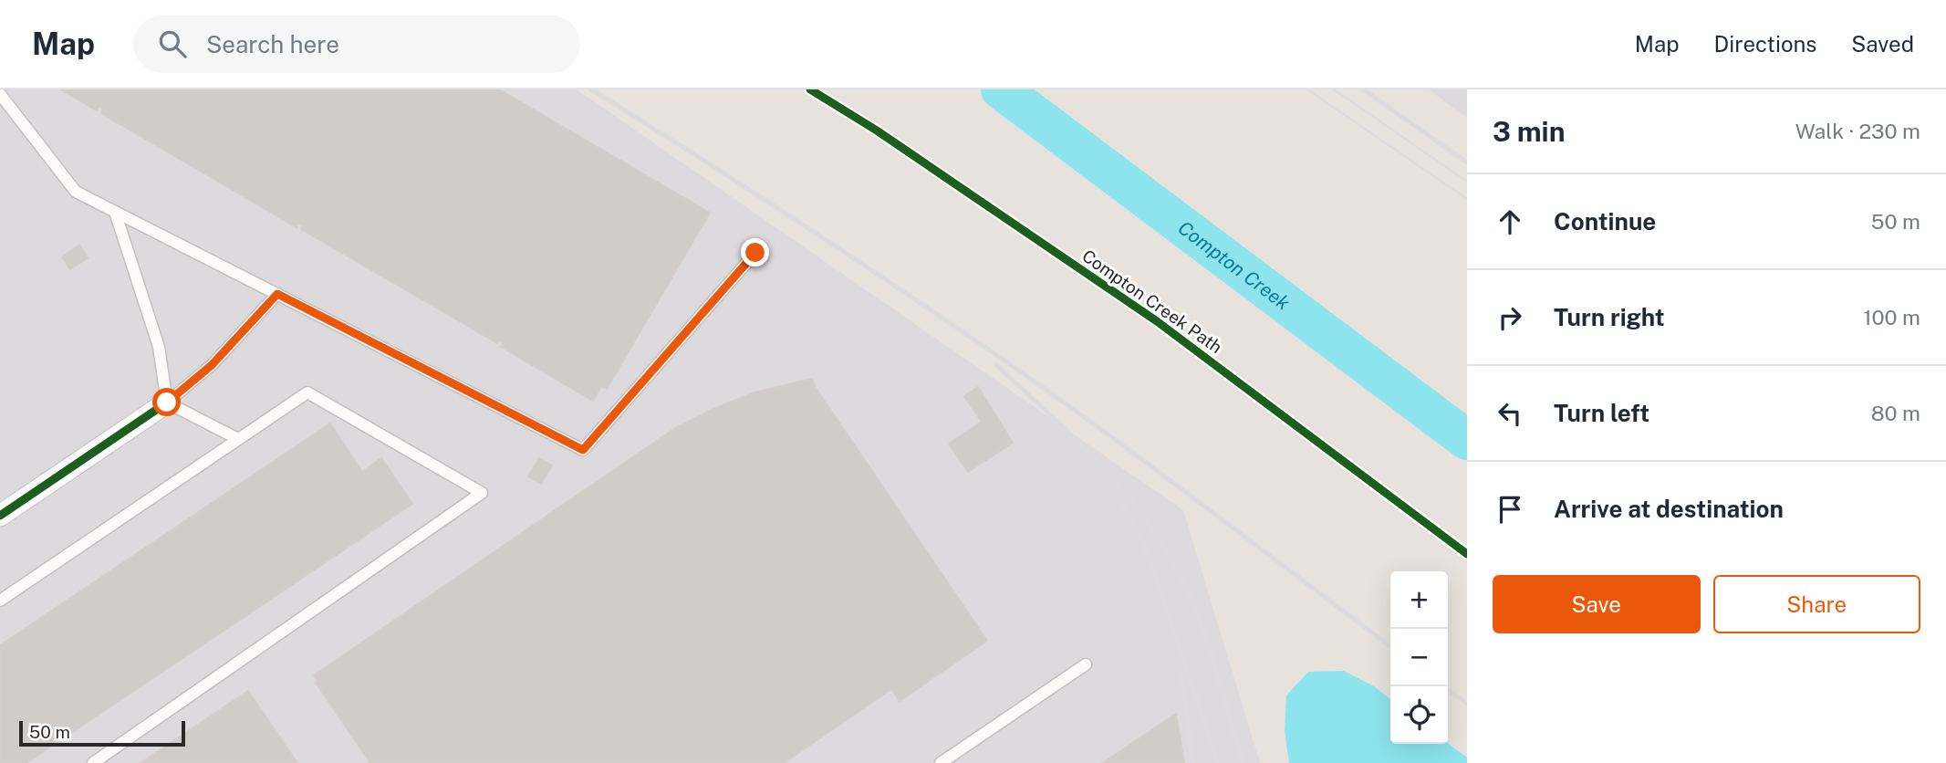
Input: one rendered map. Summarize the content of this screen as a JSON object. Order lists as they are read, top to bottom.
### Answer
{
  "streets": {
    "cycle path": ["Compton Creek Path"]
  },
  "water": ["Compton Creek"],
  "scale_bar": "50 m",
  "page": {
    "header": "Map",
    "search": "Search here",
    "nav": ["Map", "Directions", "Saved"],
    "heading": ["3 min", "Walk · 230 m"],
    "list": [
      ["Continue", "50 m"],
      ["Turn right", "100 m"],
      ["Turn left", "80 m"],
      "Arrive at destination"
    ],
    "buttons": ["Save", "Share"],
    "map_buttons": ["+", "−"],
    "scale": "50 m"
  }
}
